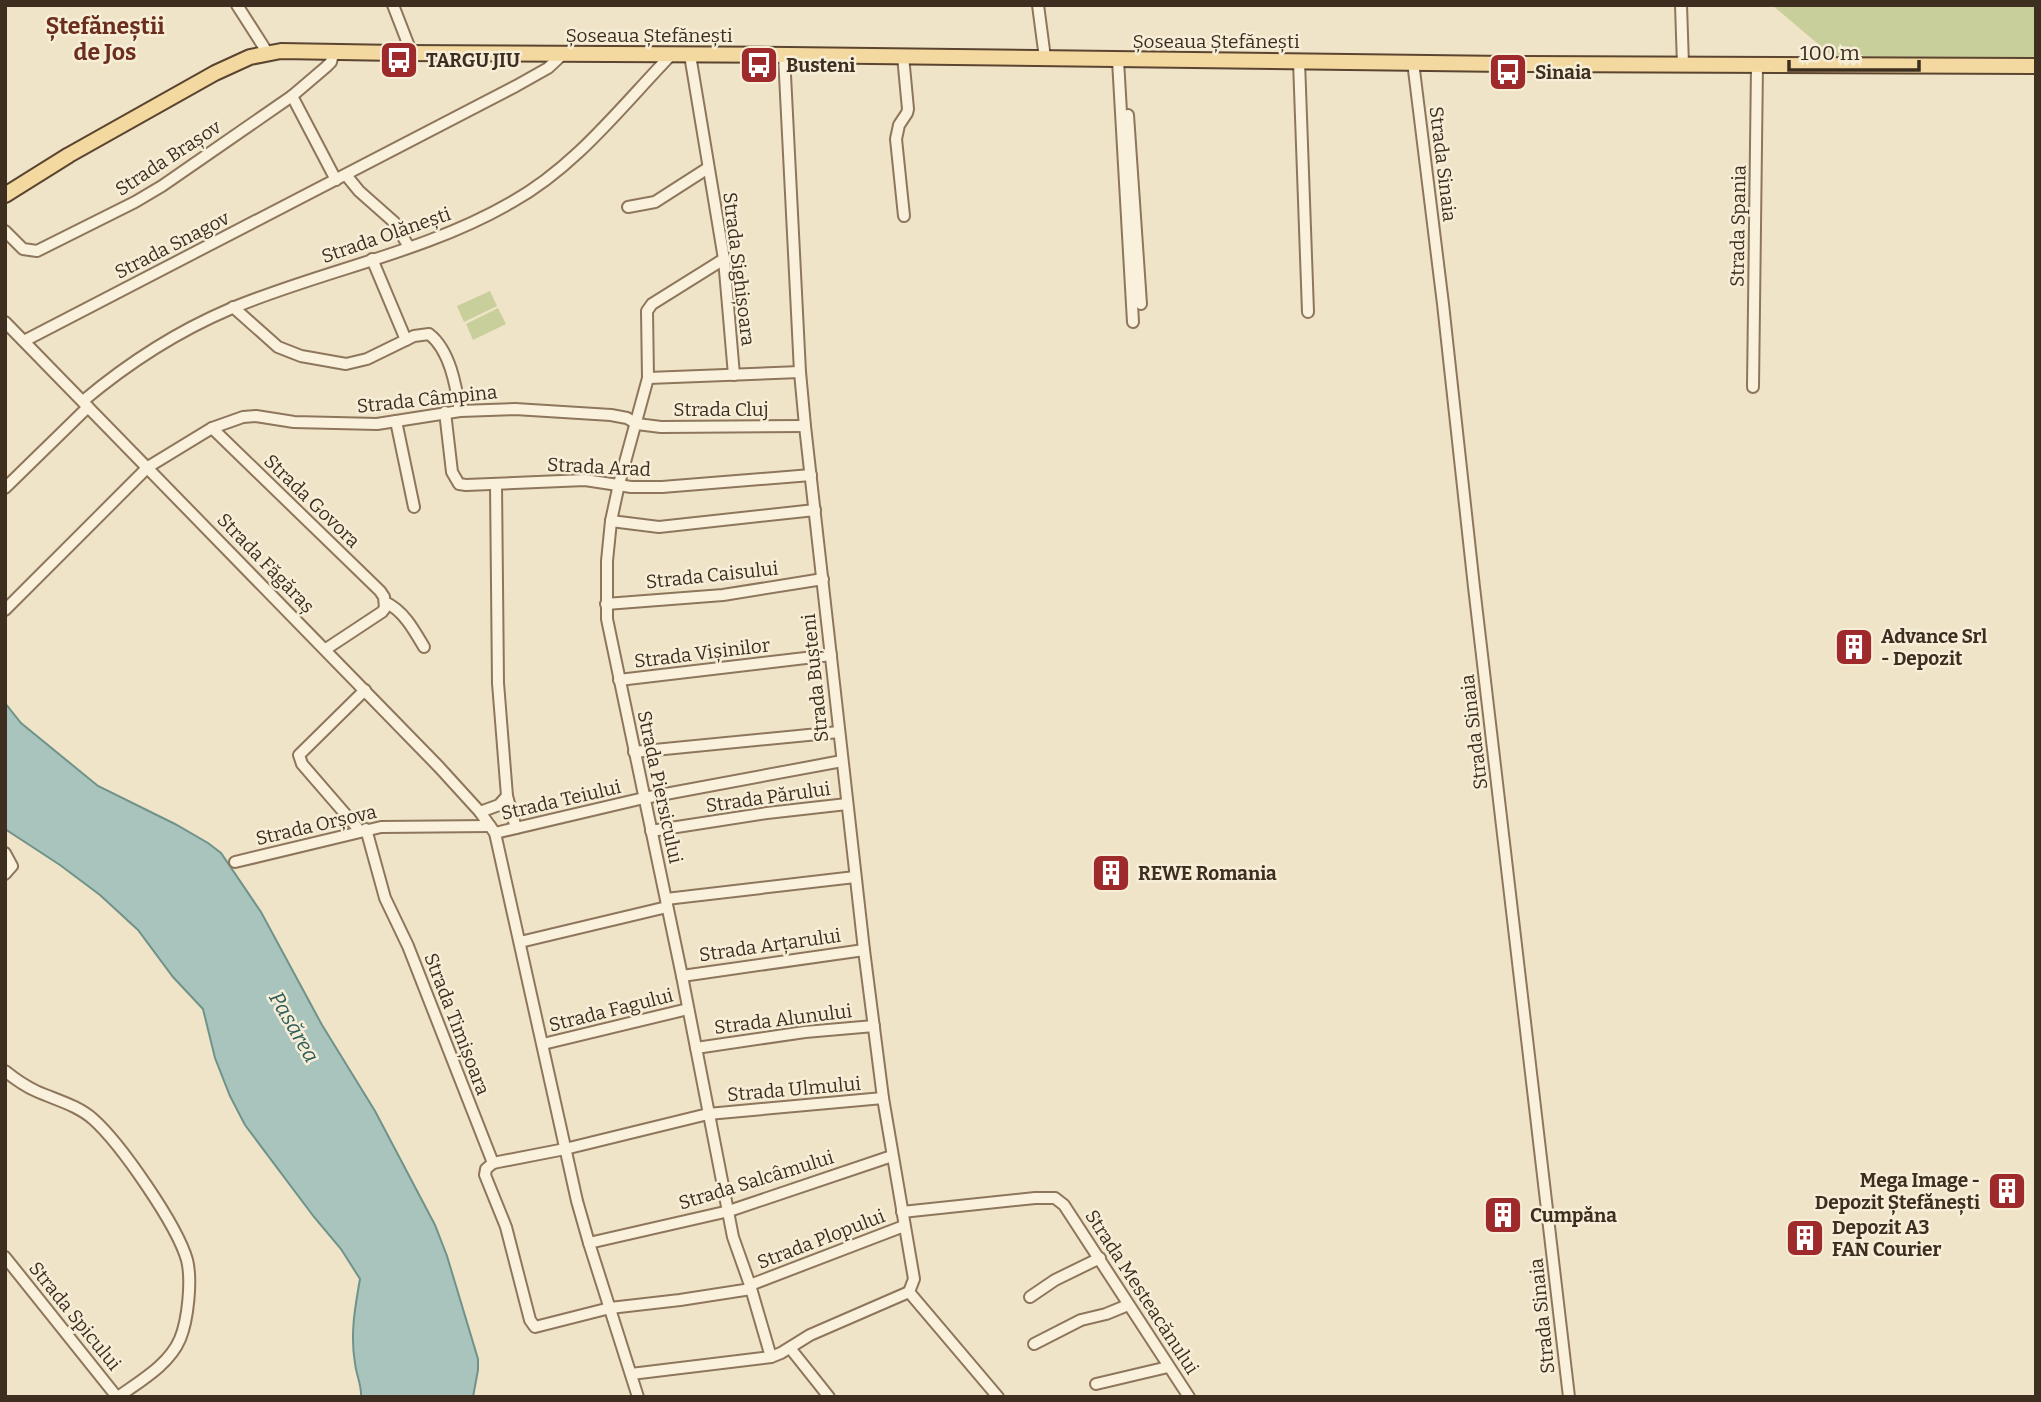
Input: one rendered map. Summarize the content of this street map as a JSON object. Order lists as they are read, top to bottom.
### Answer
{
  "streets": {
    "main road": ["Șoseaua Ștefănești"],
    "street": [
      "Strada Brașov",
      "Strada Sinaia",
      "Strada Spania",
      "Strada Olănești",
      "Strada Snagov",
      "Strada Sighișoara",
      "Strada Câmpina",
      "Strada Cluj",
      "Strada Arad",
      "Strada Govora",
      "Strada Făgăraș",
      "Strada Caisului",
      "Strada Vișinilor",
      "Strada Bușteni",
      "Strada Piersicului",
      "Strada Părului",
      "Strada Teiului",
      "Strada Orșova",
      "Strada Arțarului",
      "Strada Fagului",
      "Strada Alunului",
      "Strada Timișoara",
      "Strada Ulmului",
      "Strada Salcâmului",
      "Strada Plopului",
      "Strada Mesteacănului",
      "Strada Spicului"
    ]
  },
  "crossings": [
    ["Șoseaua Ștefănești", "Strada Brașov"],
    ["Șoseaua Ștefănești", "Strada Sinaia"],
    ["Șoseaua Ștefănești", "Strada Spania"],
    ["Șoseaua Ștefănești", "Strada Olănești"],
    ["Șoseaua Ștefănești", "Strada Snagov"],
    ["Șoseaua Ștefănești", "Strada Sighișoara"],
    ["Șoseaua Ștefănești", "Strada Bușteni"],
    ["Strada Olănești", "Strada Făgăraș"],
    ["Strada Snagov", "Strada Făgăraș"],
    ["Strada Sighișoara", "Strada Bușteni"],
    ["Strada Sighișoara", "Strada Piersicului"],
    ["Strada Câmpina", "Strada Cluj"],
    ["Strada Câmpina", "Strada Arad"],
    ["Strada Câmpina", "Strada Govora"],
    ["Strada Câmpina", "Strada Făgăraș"],
    ["Strada Câmpina", "Strada Piersicului"],
    ["Strada Cluj", "Strada Bușteni"],
    ["Strada Cluj", "Strada Piersicului"],
    ["Strada Arad", "Strada Bușteni"],
    ["Strada Arad", "Strada Piersicului"],
    ["Strada Făgăraș", "Strada Teiului"],
    ["Strada Făgăraș", "Strada Orșova"],
    ["Strada Făgăraș", "Strada Timișoara"],
    ["Strada Caisului", "Strada Bușteni"],
    ["Strada Caisului", "Strada Piersicului"],
    ["Strada Vișinilor", "Strada Bușteni"],
    ["Strada Vișinilor", "Strada Piersicului"],
    ["Strada Bușteni", "Strada Părului"],
    ["Strada Bușteni", "Strada Teiului"],
    ["Strada Bușteni", "Strada Arțarului"],
    ["Strada Bușteni", "Strada Alunului"],
    ["Strada Bușteni", "Strada Ulmului"],
    ["Strada Bușteni", "Strada Salcâmului"],
    ["Strada Bușteni", "Strada Plopului"],
    ["Strada Bușteni", "Strada Mesteacănului"],
    ["Strada Piersicului", "Strada Părului"],
    ["Strada Piersicului", "Strada Teiului"],
    ["Strada Piersicului", "Strada Arțarului"],
    ["Strada Piersicului", "Strada Fagului"],
    ["Strada Piersicului", "Strada Alunului"],
    ["Strada Piersicului", "Strada Ulmului"],
    ["Strada Piersicului", "Strada Salcâmului"],
    ["Strada Piersicului", "Strada Plopului"],
    ["Strada Teiului", "Strada Orșova"],
    ["Strada Orșova", "Strada Timișoara"],
    ["Strada Timișoara", "Strada Plopului"]
  ],
  "districts": ["Ștefăneștii de Jos"],
  "water": ["Pasărea"],
  "places": {
    "bus stop": ["TARGU JIU", "Busteni", "Sinaia"],
    "building": [
      "Advance Srl - Depozit",
      "REWE Romania",
      "Mega Image - Depozit Ștefănești",
      "Cumpăna",
      "Depozit A3 FAN Courier"
    ]
  },
  "scale_bar": "100 m"
}
